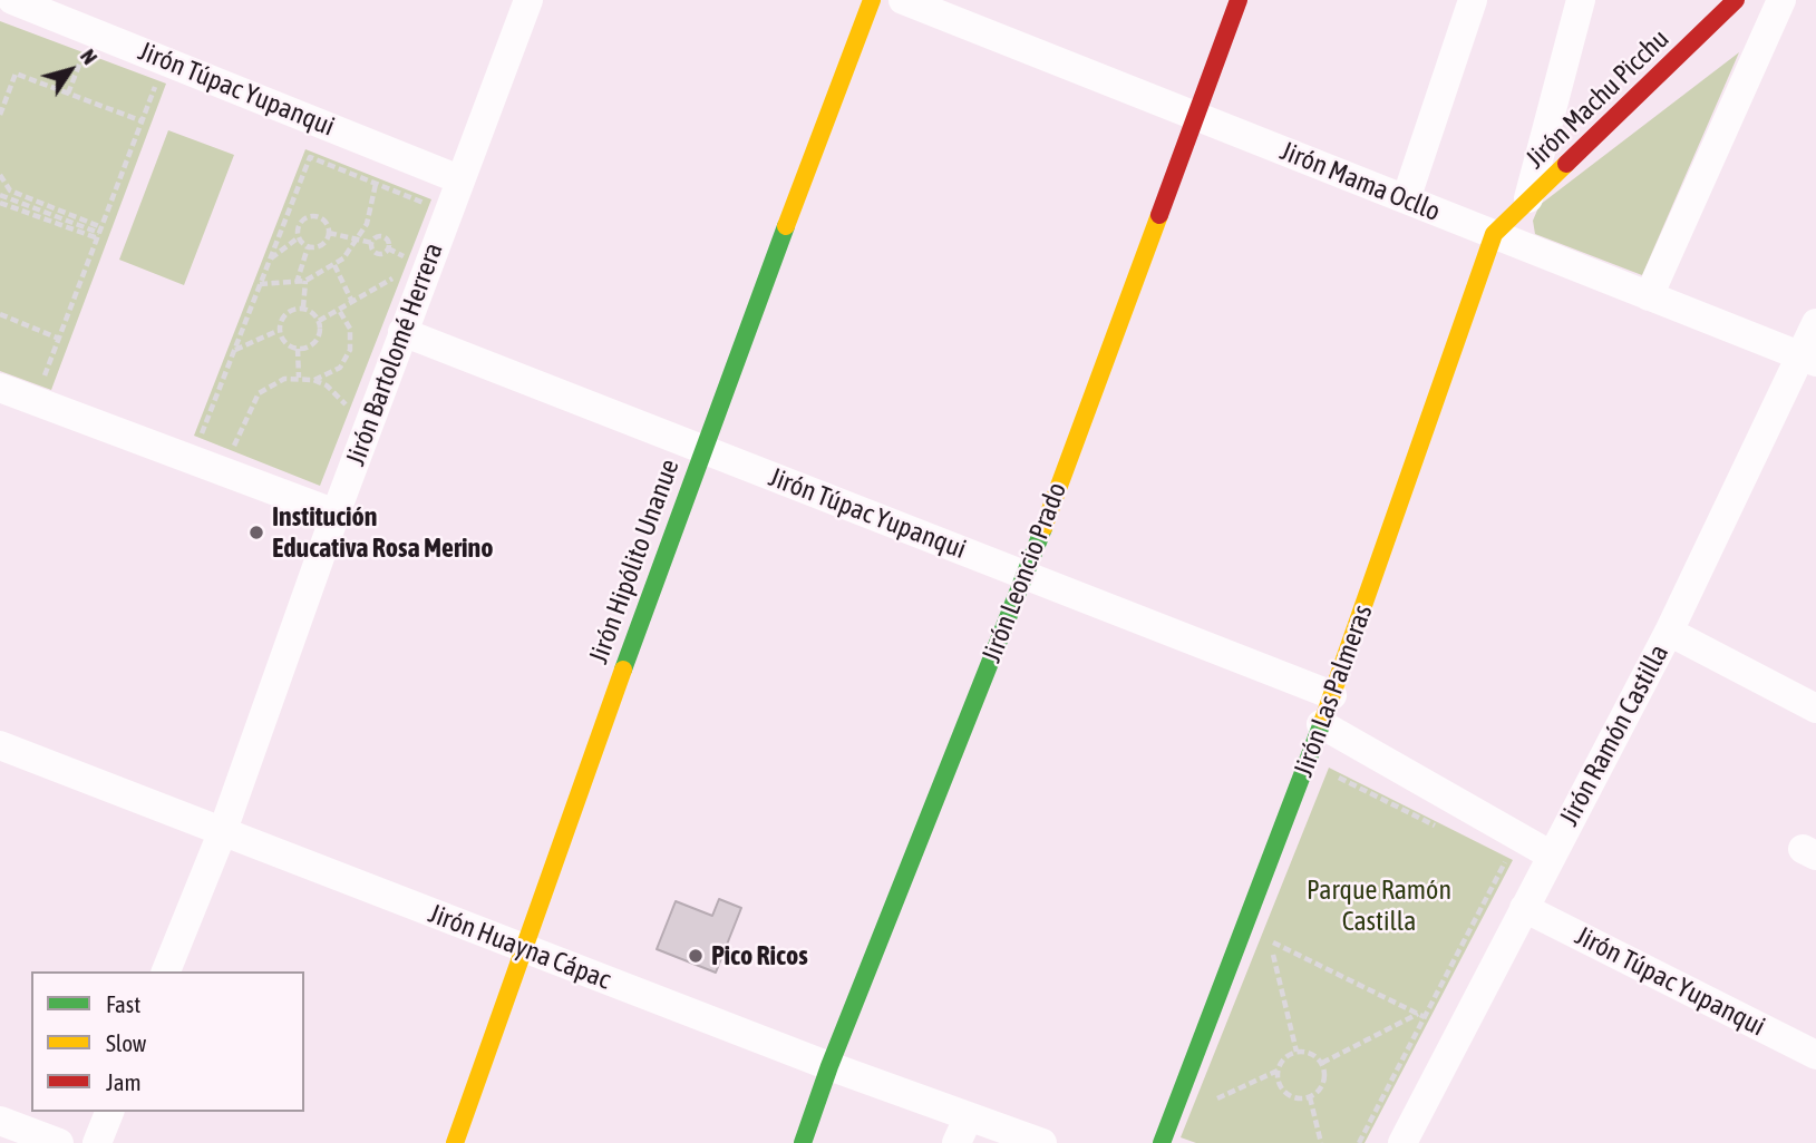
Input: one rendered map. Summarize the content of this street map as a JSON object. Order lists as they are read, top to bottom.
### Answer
{
  "streets": {
    "street": [
      "Jirón Túpac Yupanqui",
      "Jirón Machu Picchu",
      "Jirón Mama Ocllo",
      "Jirón Bartolomé Herrera",
      "Jirón Hipólito Unanue",
      "Jirón Leoncio Prado",
      "Jirón Las Palmeras",
      "Jirón Ramón Castilla",
      "Jirón Huayna Cápac"
    ]
  },
  "crossings": [
    ["Jirón Túpac Yupanqui", "Jirón Bartolomé Herrera"],
    ["Jirón Túpac Yupanqui", "Jirón Hipólito Unanue"],
    ["Jirón Túpac Yupanqui", "Jirón Leoncio Prado"],
    ["Jirón Túpac Yupanqui", "Jirón Las Palmeras"],
    ["Jirón Túpac Yupanqui", "Jirón Ramón Castilla"],
    ["Jirón Machu Picchu", "Jirón Mama Ocllo"],
    ["Jirón Machu Picchu", "Jirón Las Palmeras"],
    ["Jirón Mama Ocllo", "Jirón Leoncio Prado"],
    ["Jirón Mama Ocllo", "Jirón Las Palmeras"],
    ["Jirón Mama Ocllo", "Jirón Ramón Castilla"],
    ["Jirón Bartolomé Herrera", "Jirón Huayna Cápac"],
    ["Jirón Hipólito Unanue", "Jirón Huayna Cápac"],
    ["Jirón Leoncio Prado", "Jirón Huayna Cápac"]
  ],
  "parks": ["Parque Ramón Castilla"],
  "places": ["Institución Educativa Rosa Merino", "Pico Ricos"],
  "legend": ["Fast", "Slow", "Jam"],
  "north": "top right"
}
